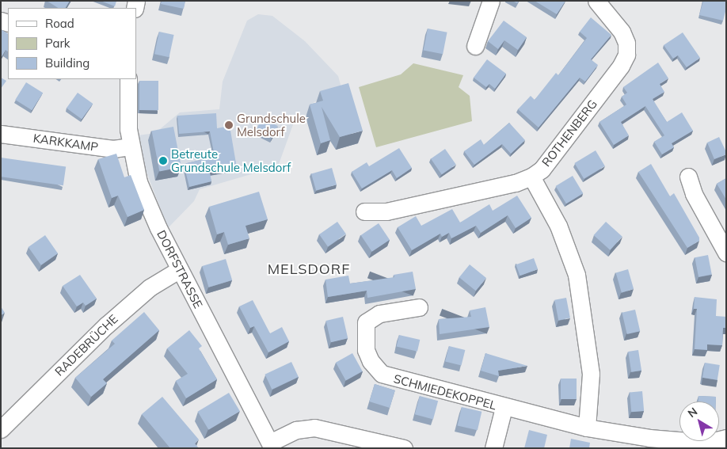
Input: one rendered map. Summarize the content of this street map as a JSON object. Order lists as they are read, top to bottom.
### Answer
{
  "streets": {
    "street": [
      "ROTHENBERG",
      "KARKKAMP",
      "DORFSTRASSE",
      "RADEBRÜCHE",
      "SCHMIEDEKOPPEL"
    ]
  },
  "crossings": [
    ["KARKKAMP", "DORFSTRASSE"],
    ["DORFSTRASSE", "RADEBRÜCHE"]
  ],
  "districts": ["MELSDORF"],
  "places": ["Grundschule Melsdorf", "Betreute Grundschule Melsdorf"],
  "legend": ["Road", "Park", "Building"],
  "north": "top left"
}
